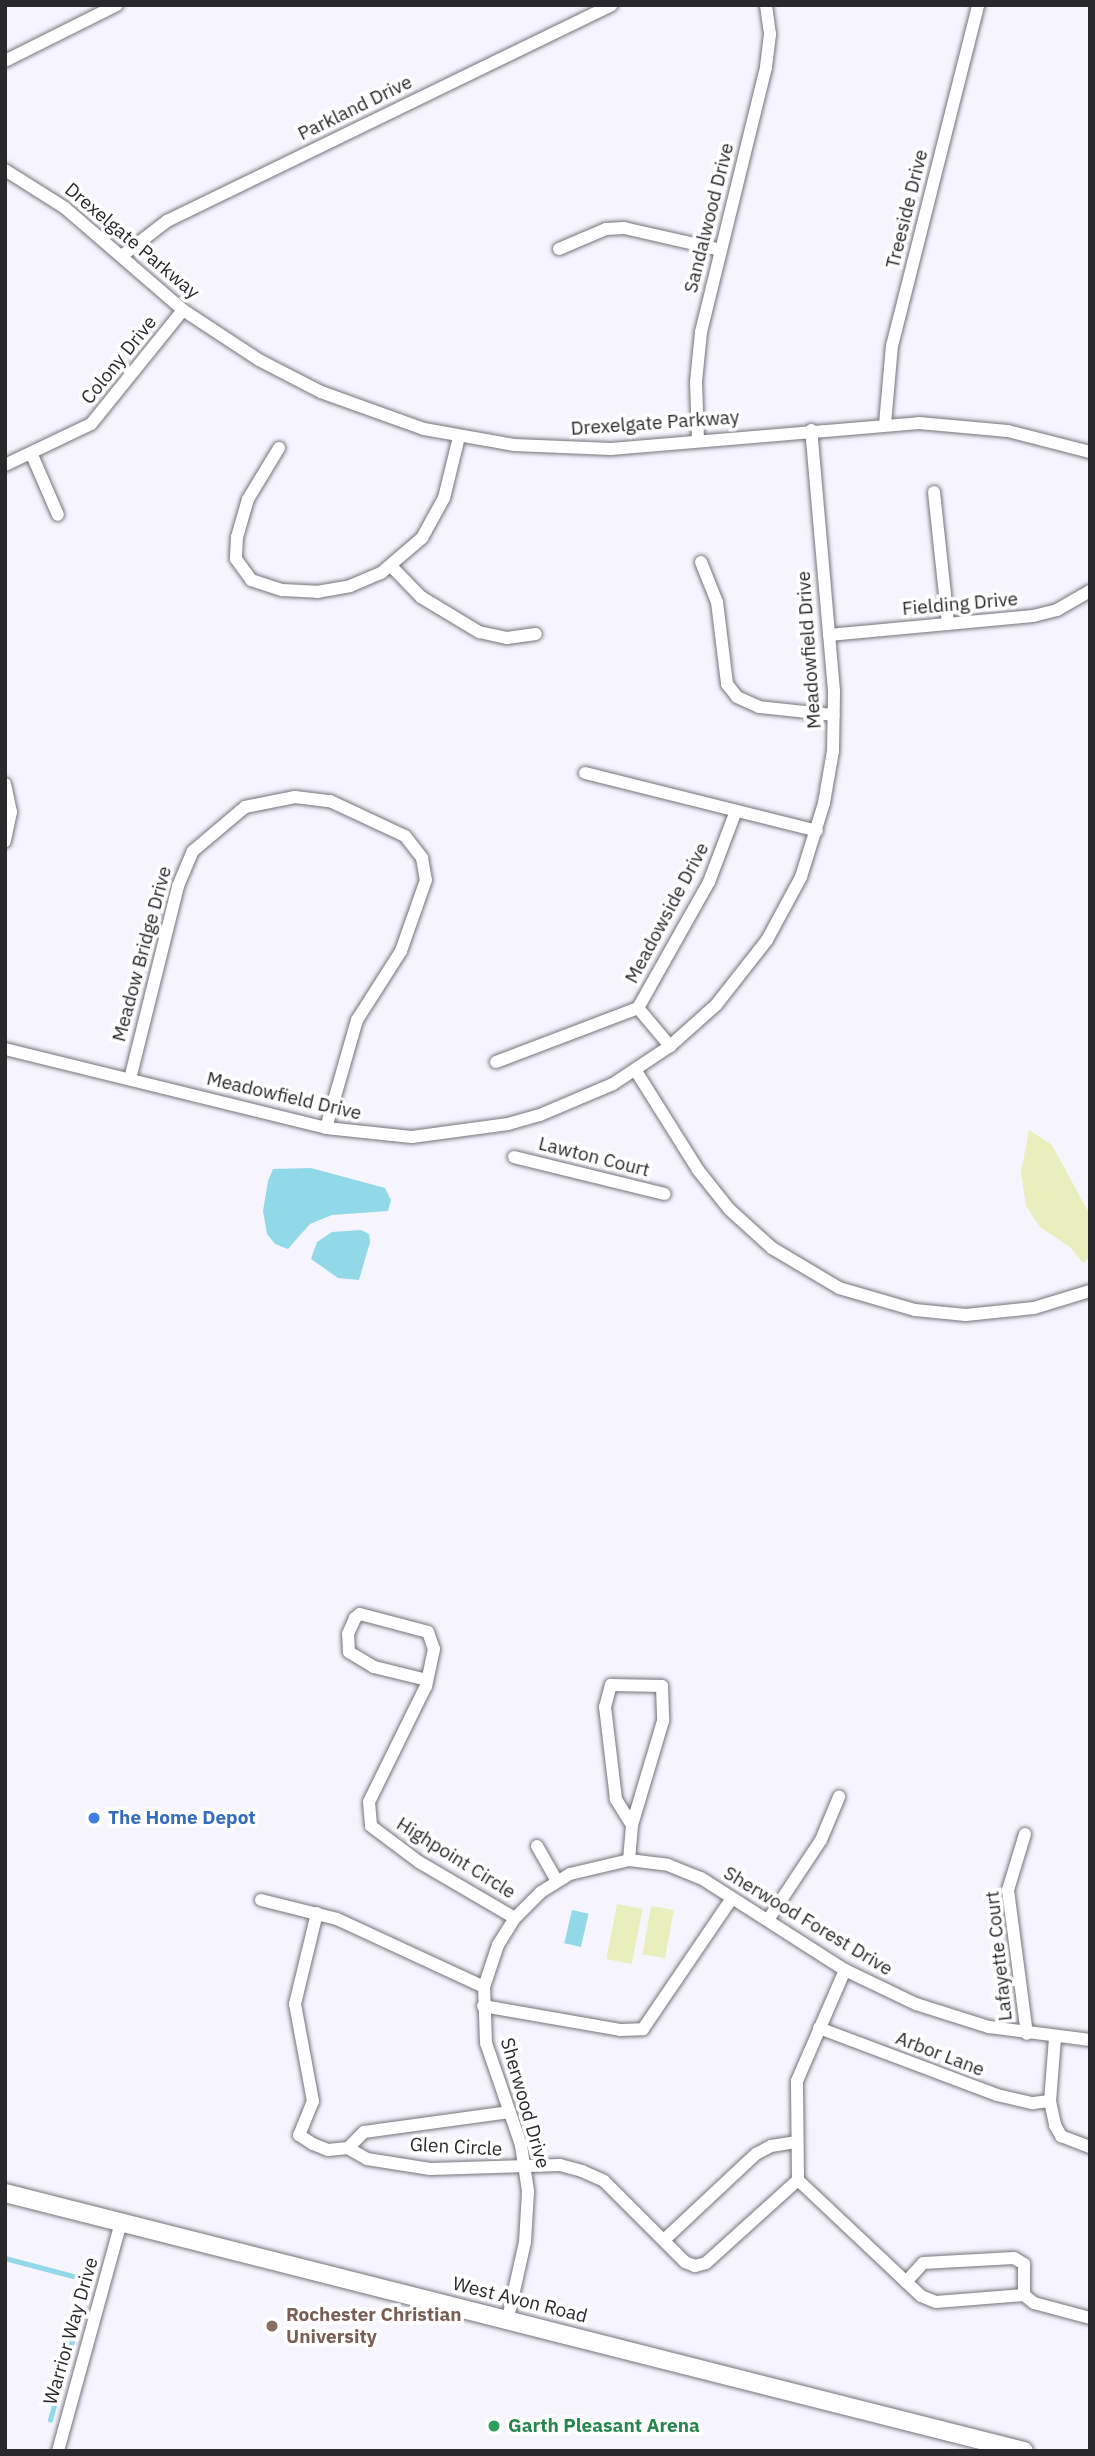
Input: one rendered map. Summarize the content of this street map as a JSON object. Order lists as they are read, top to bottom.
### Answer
{
  "streets": {
    "main road": ["West Avon Road"],
    "street": [
      "Parkland Drive",
      "Treeside Drive",
      "Sandalwood Drive",
      "Drexelgate Parkway",
      "Colony Drive",
      "Fielding Drive",
      "Meadowfield Drive",
      "Meadowside Drive",
      "Meadow Bridge Drive",
      "Lawton Court",
      "Highpoint Circle",
      "Sherwood Forest Drive",
      "Lafayette Court",
      "Arbor Lane",
      "Sherwood Drive",
      "Glen Circle",
      "Warrior Way Drive"
    ]
  },
  "crossings": [
    ["Parkland Drive", "Drexelgate Parkway"],
    ["Treeside Drive", "Drexelgate Parkway"],
    ["Sandalwood Drive", "Drexelgate Parkway"],
    ["Drexelgate Parkway", "Colony Drive"],
    ["Drexelgate Parkway", "Meadowfield Drive"],
    ["Fielding Drive", "Meadowfield Drive"],
    ["Meadowfield Drive", "Meadow Bridge Drive"],
    ["Highpoint Circle", "Sherwood Drive"],
    ["Sherwood Forest Drive", "Lafayette Court"],
    ["Sherwood Forest Drive", "Sherwood Drive"],
    ["Sherwood Drive", "Glen Circle"],
    ["Sherwood Drive", "West Avon Road"],
    ["West Avon Road", "Warrior Way Drive"]
  ],
  "places": ["The Home Depot", "Rochester Christian University", "Garth Pleasant Arena"]
}
